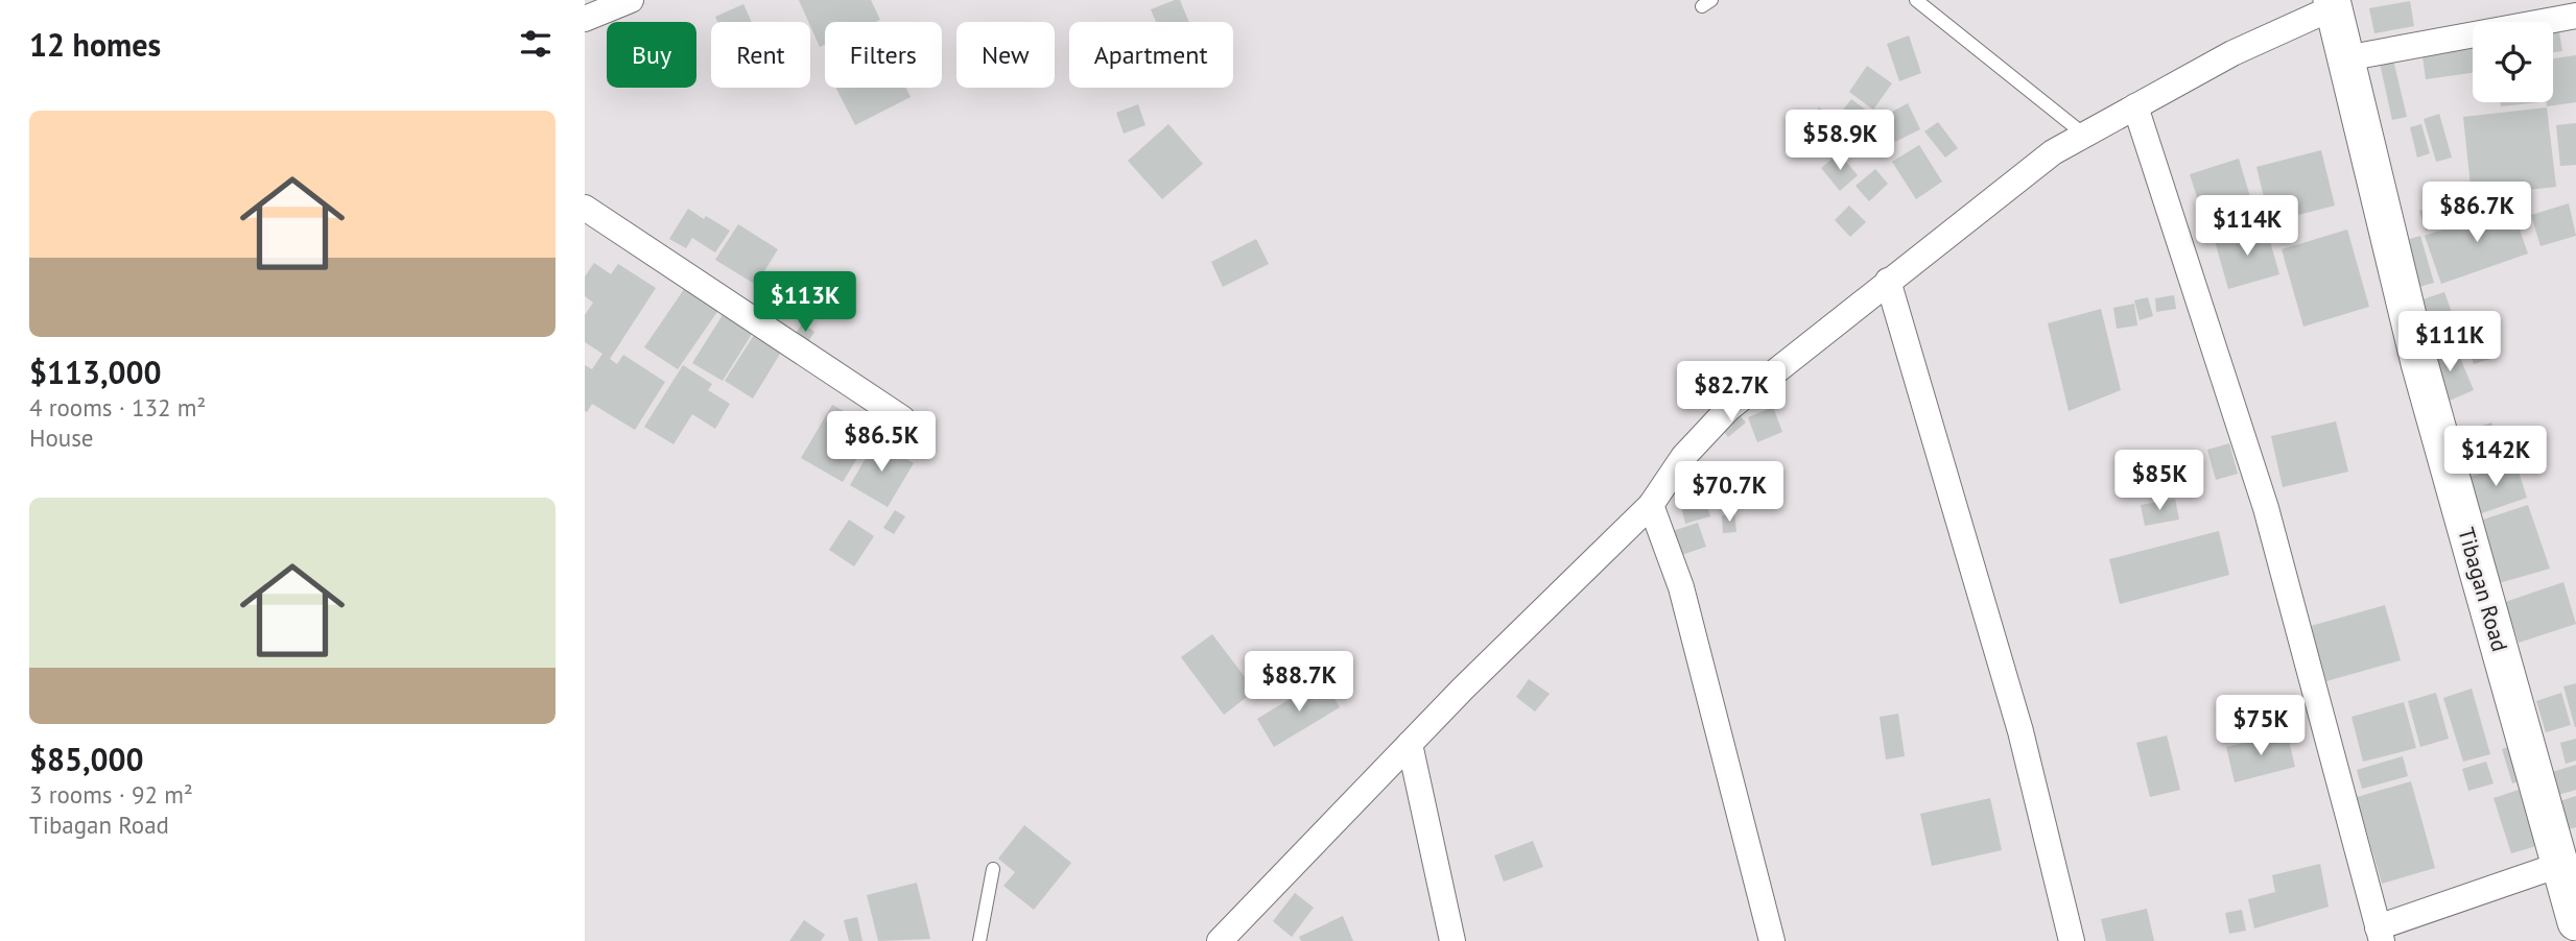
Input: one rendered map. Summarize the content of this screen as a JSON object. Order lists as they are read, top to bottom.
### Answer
{
  "streets": {
    "main road": ["Tibagan Road"]
  },
  "page": {
    "heading": "12 homes",
    "chip": [
      "Buy",
      "Rent",
      "Filters",
      "New",
      "Apartment"
    ],
    "list": [
      {
        "name": "$113,000",
        "note": "4 rooms · 132 m² · House"
      },
      {
        "name": "$85,000",
        "note": "3 rooms · 92 m² · Tibagan Road"
      }
    ],
    "price": [
      "$58.9K",
      "$86.7K",
      "$114K",
      "$113K",
      "$111K",
      "$82.7K",
      "$86.5K",
      "$142K",
      "$85K",
      "$70.7K",
      "$88.7K",
      "$75K"
    ]
  }
}
